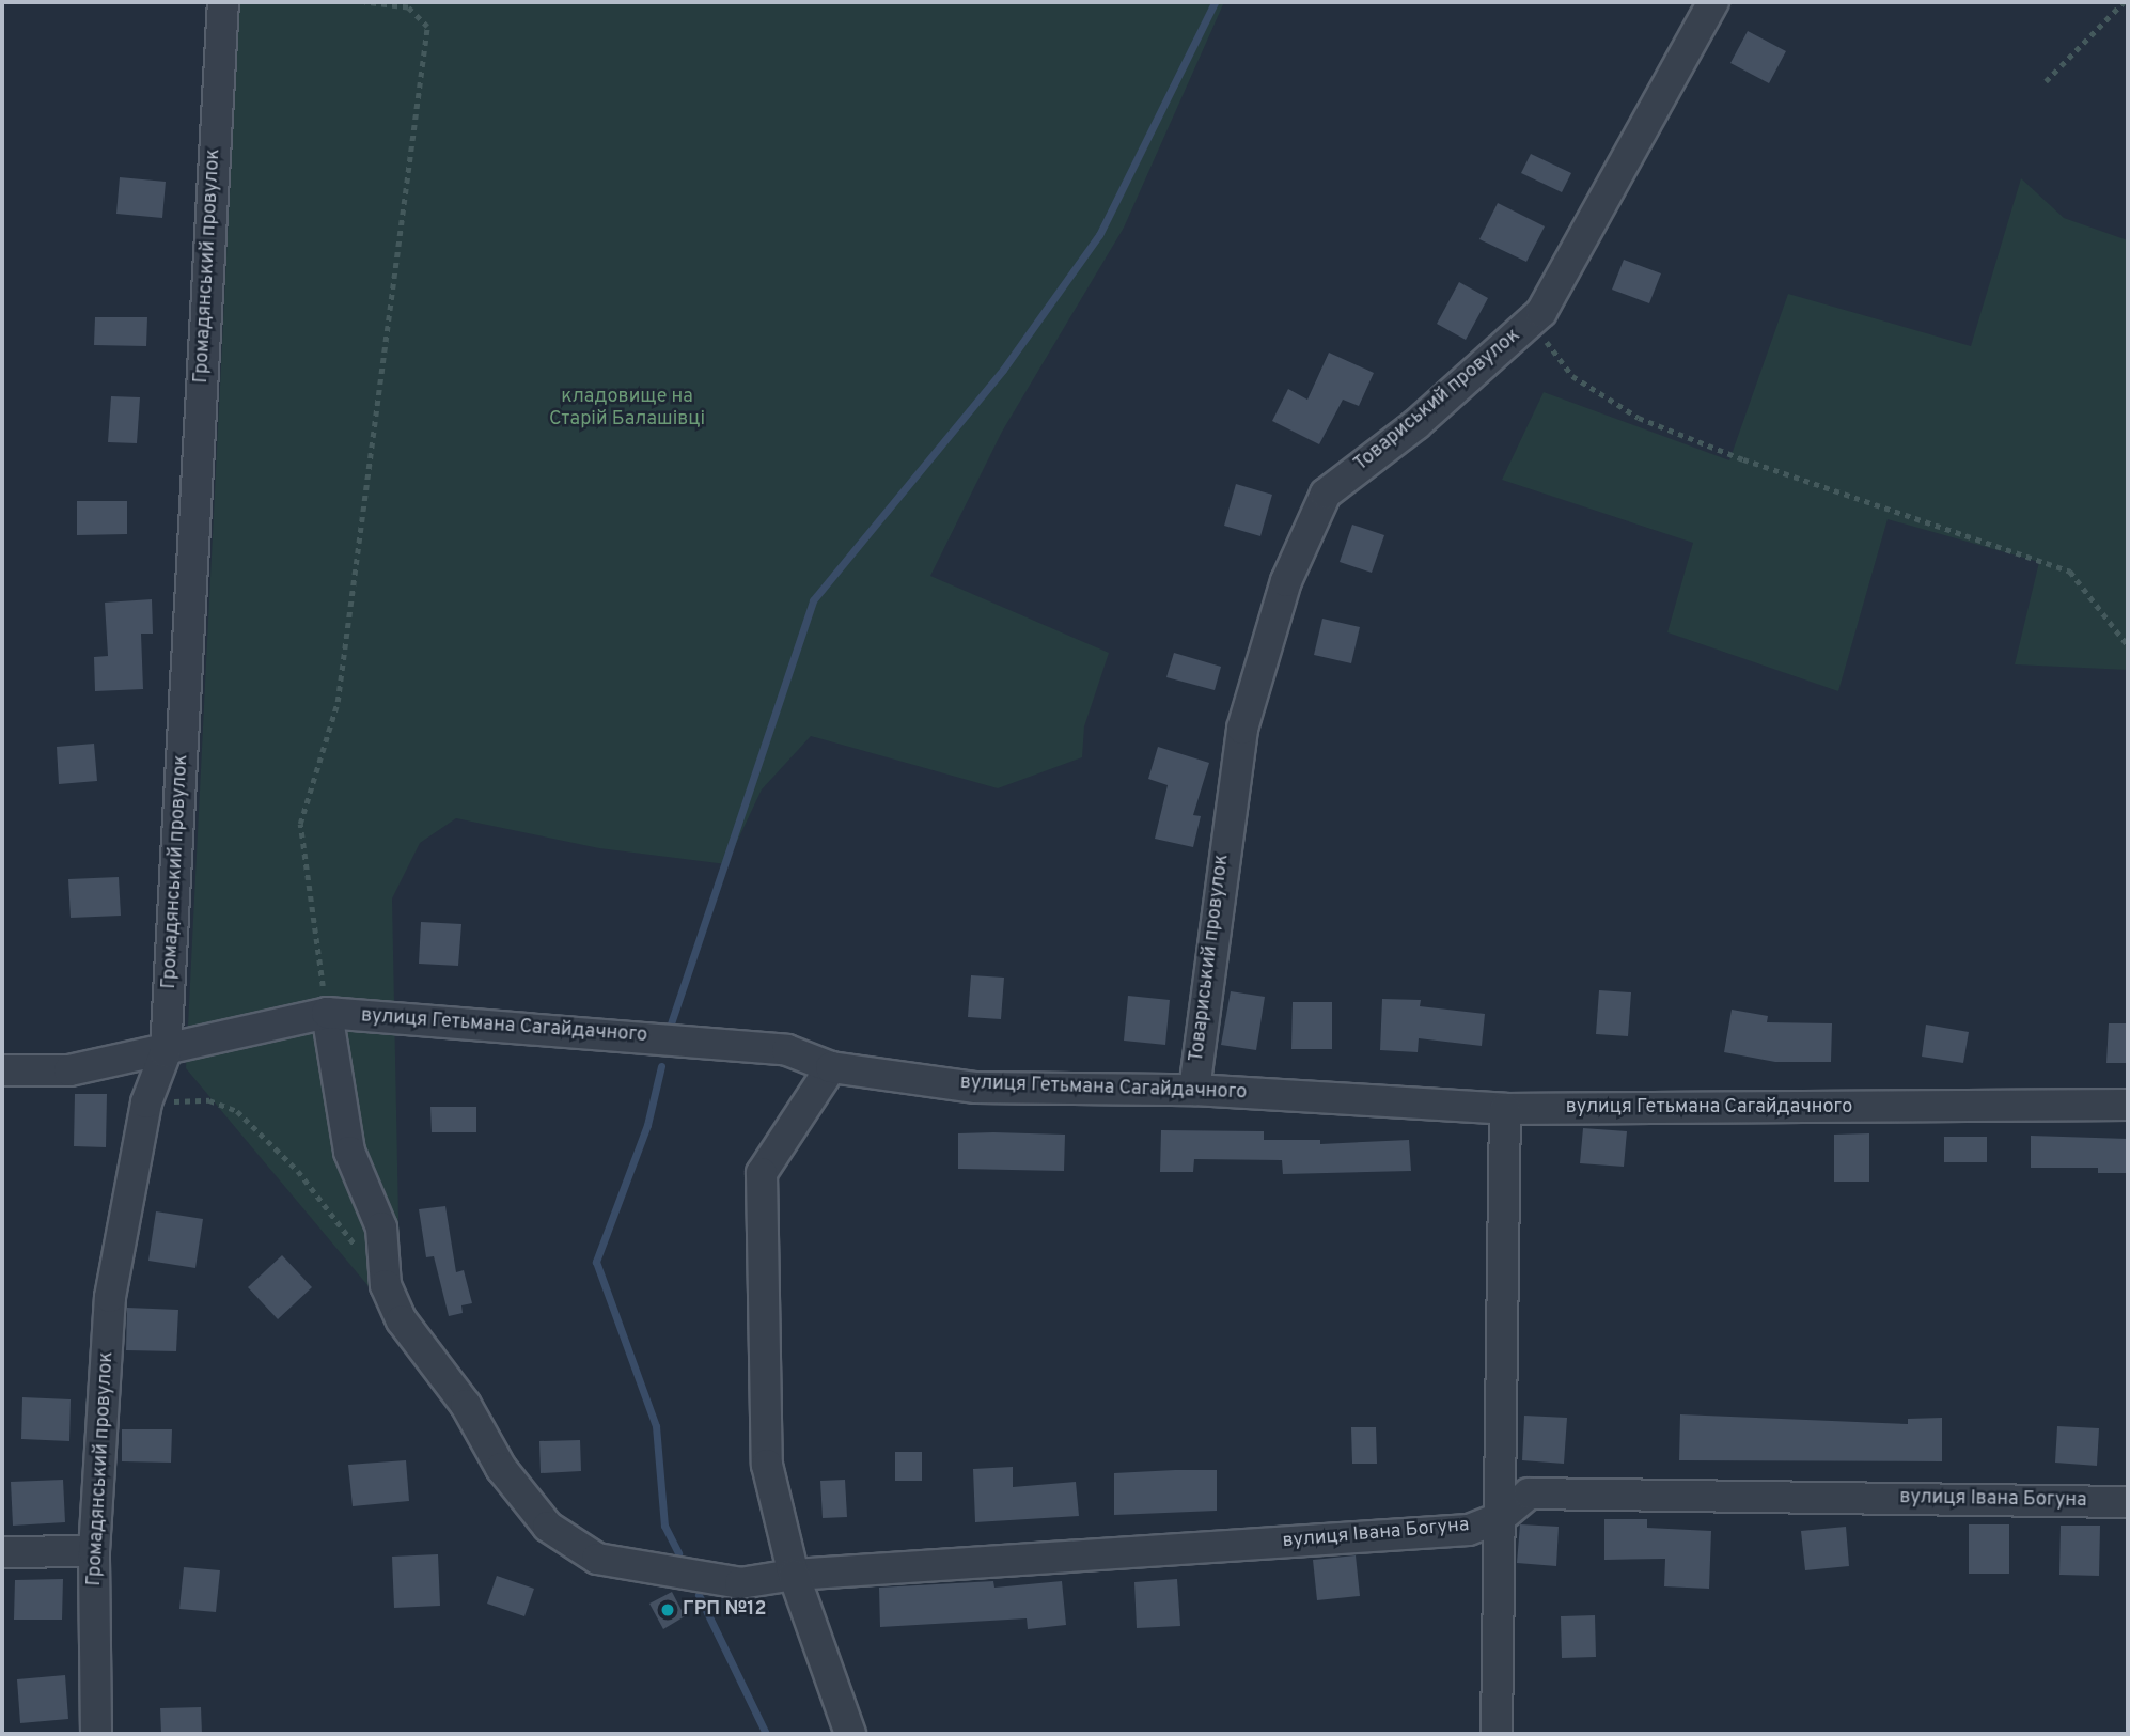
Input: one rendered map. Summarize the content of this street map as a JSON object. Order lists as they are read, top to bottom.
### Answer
{
  "streets": {
    "street": [
      "Громадянський провулок",
      "Товариський провулок",
      "вулиця Гетьмана Сагайдачного",
      "вулиця Івана Богуна"
    ]
  },
  "crossings": [
    ["Громадянський провулок", "вулиця Гетьмана Сагайдачного"],
    ["Товариський провулок", "вулиця Гетьмана Сагайдачного"]
  ],
  "parks": ["кладовище на Старій Балашівці"],
  "places": ["ГРП №12"]
}
